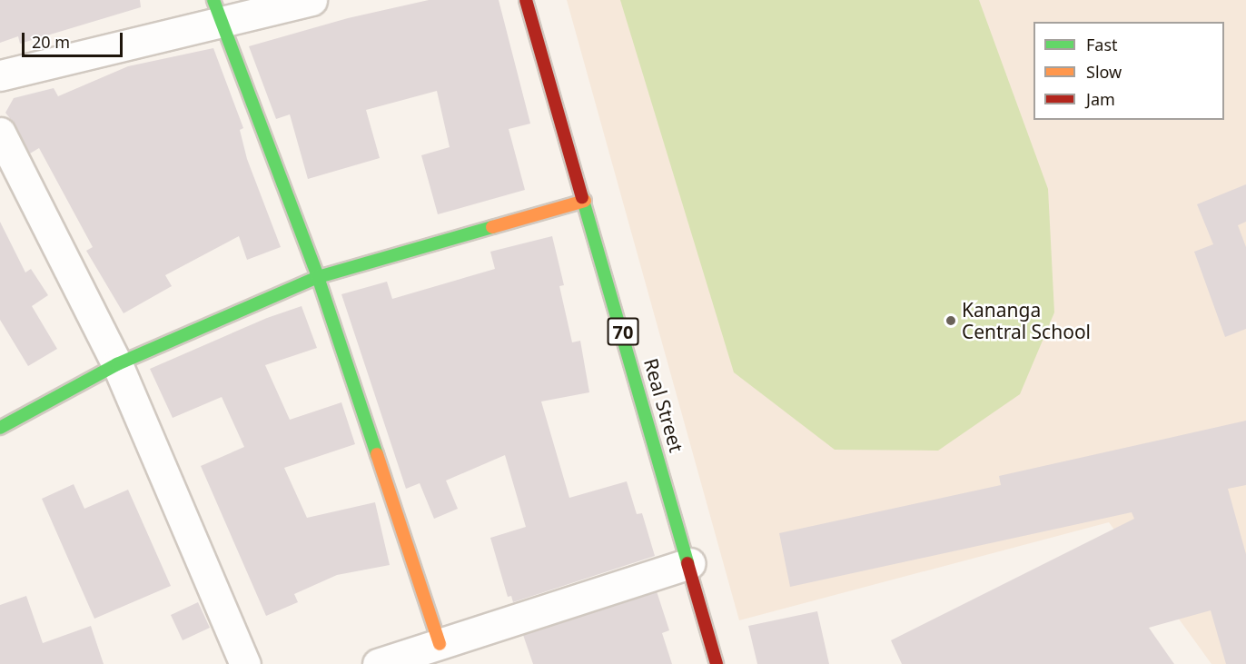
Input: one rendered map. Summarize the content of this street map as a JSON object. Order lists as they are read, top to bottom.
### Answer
{
  "streets": {
    "main road": ["70", "Real Street"]
  },
  "places": ["Kananga Central School"],
  "legend": ["Fast", "Slow", "Jam"],
  "scale_bar": "20 m"
}
